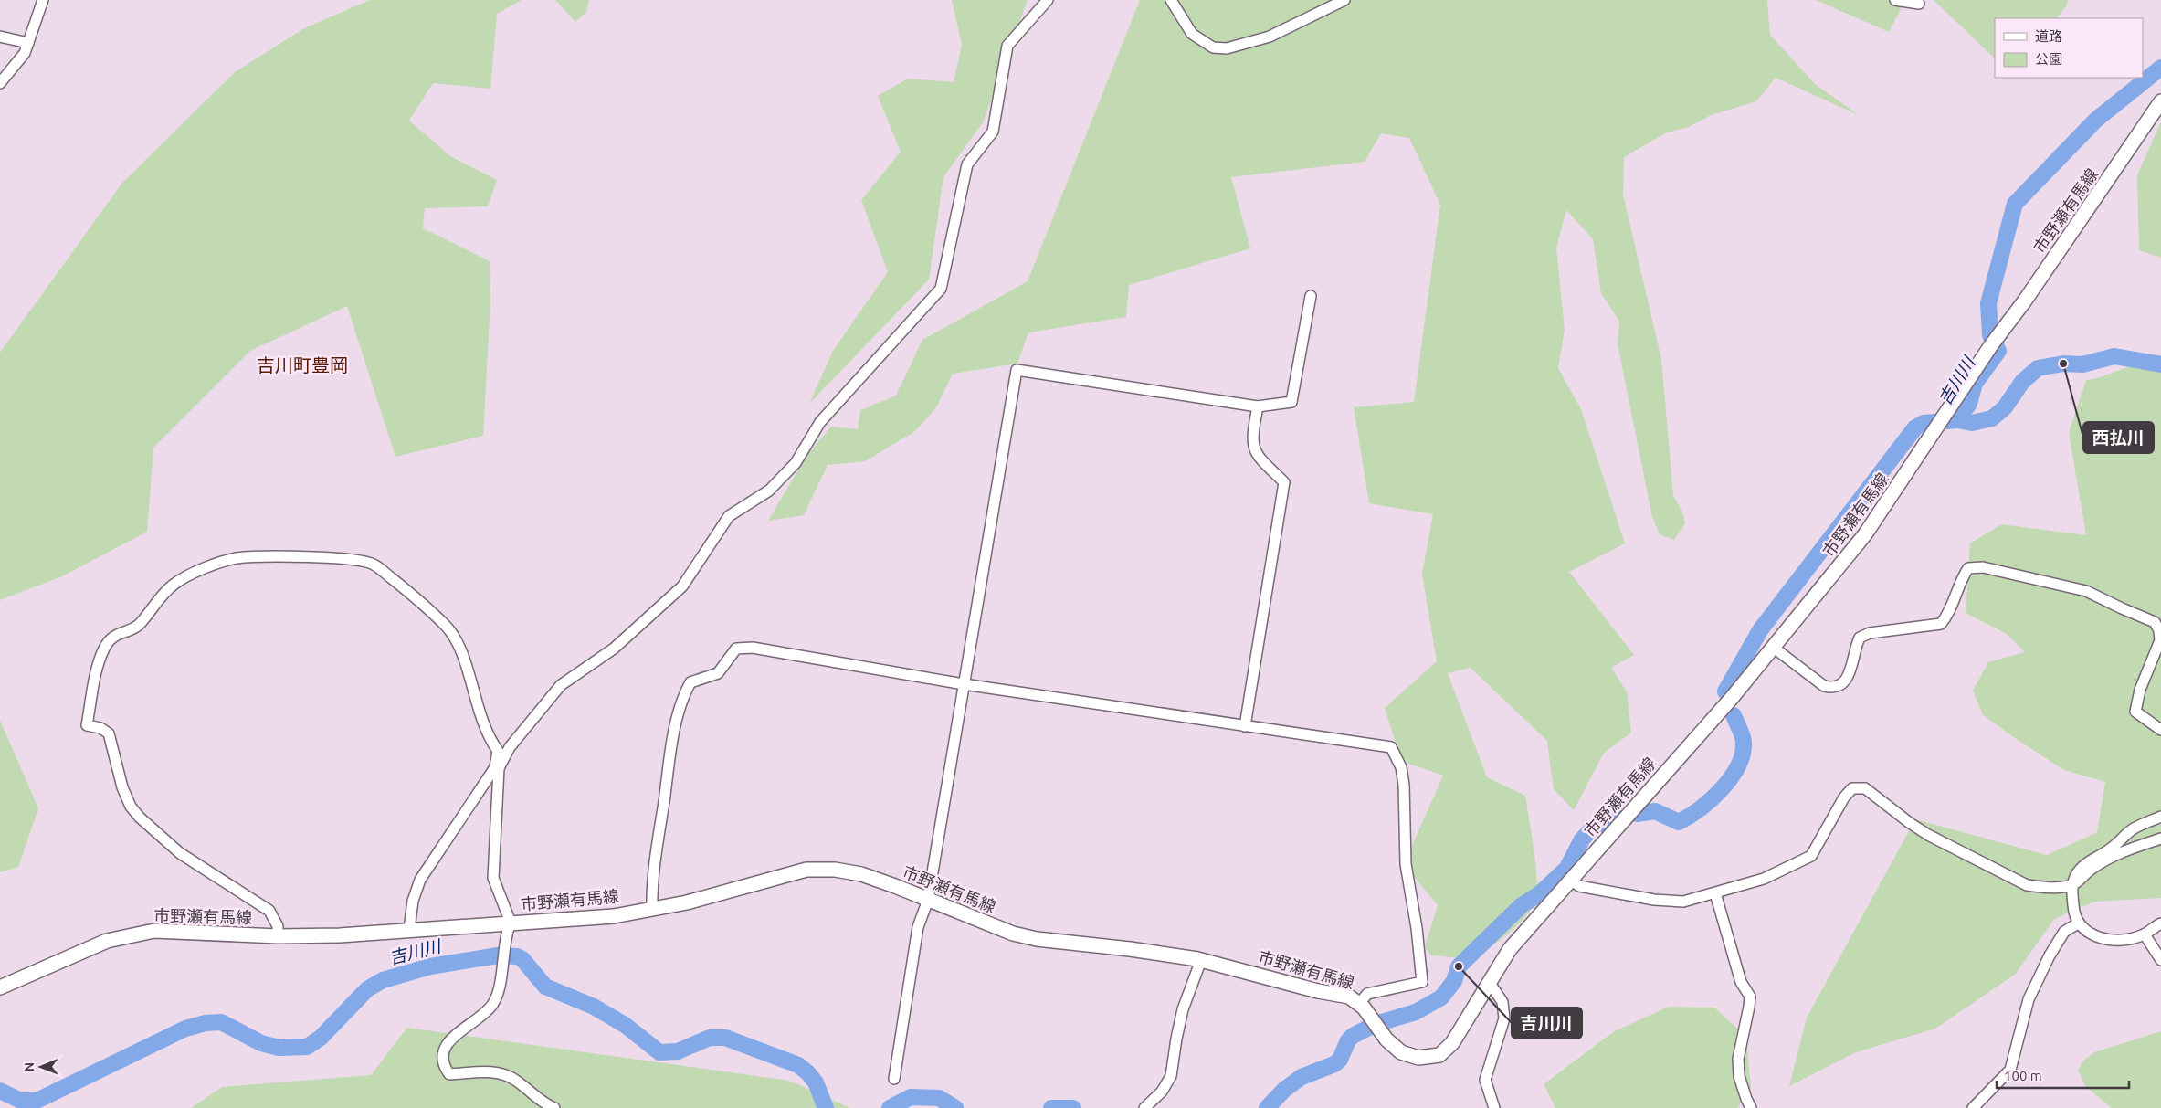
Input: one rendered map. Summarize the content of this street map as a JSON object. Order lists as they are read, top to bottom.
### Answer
{
  "streets": {
    "main road": ["市野瀬有馬線"]
  },
  "districts": ["吉川町豊岡"],
  "water": ["吉川川"],
  "places": ["西払川", "吉川川"],
  "legend": ["道路", "公園"],
  "scale_bar": "100 m",
  "north": "left"
}
